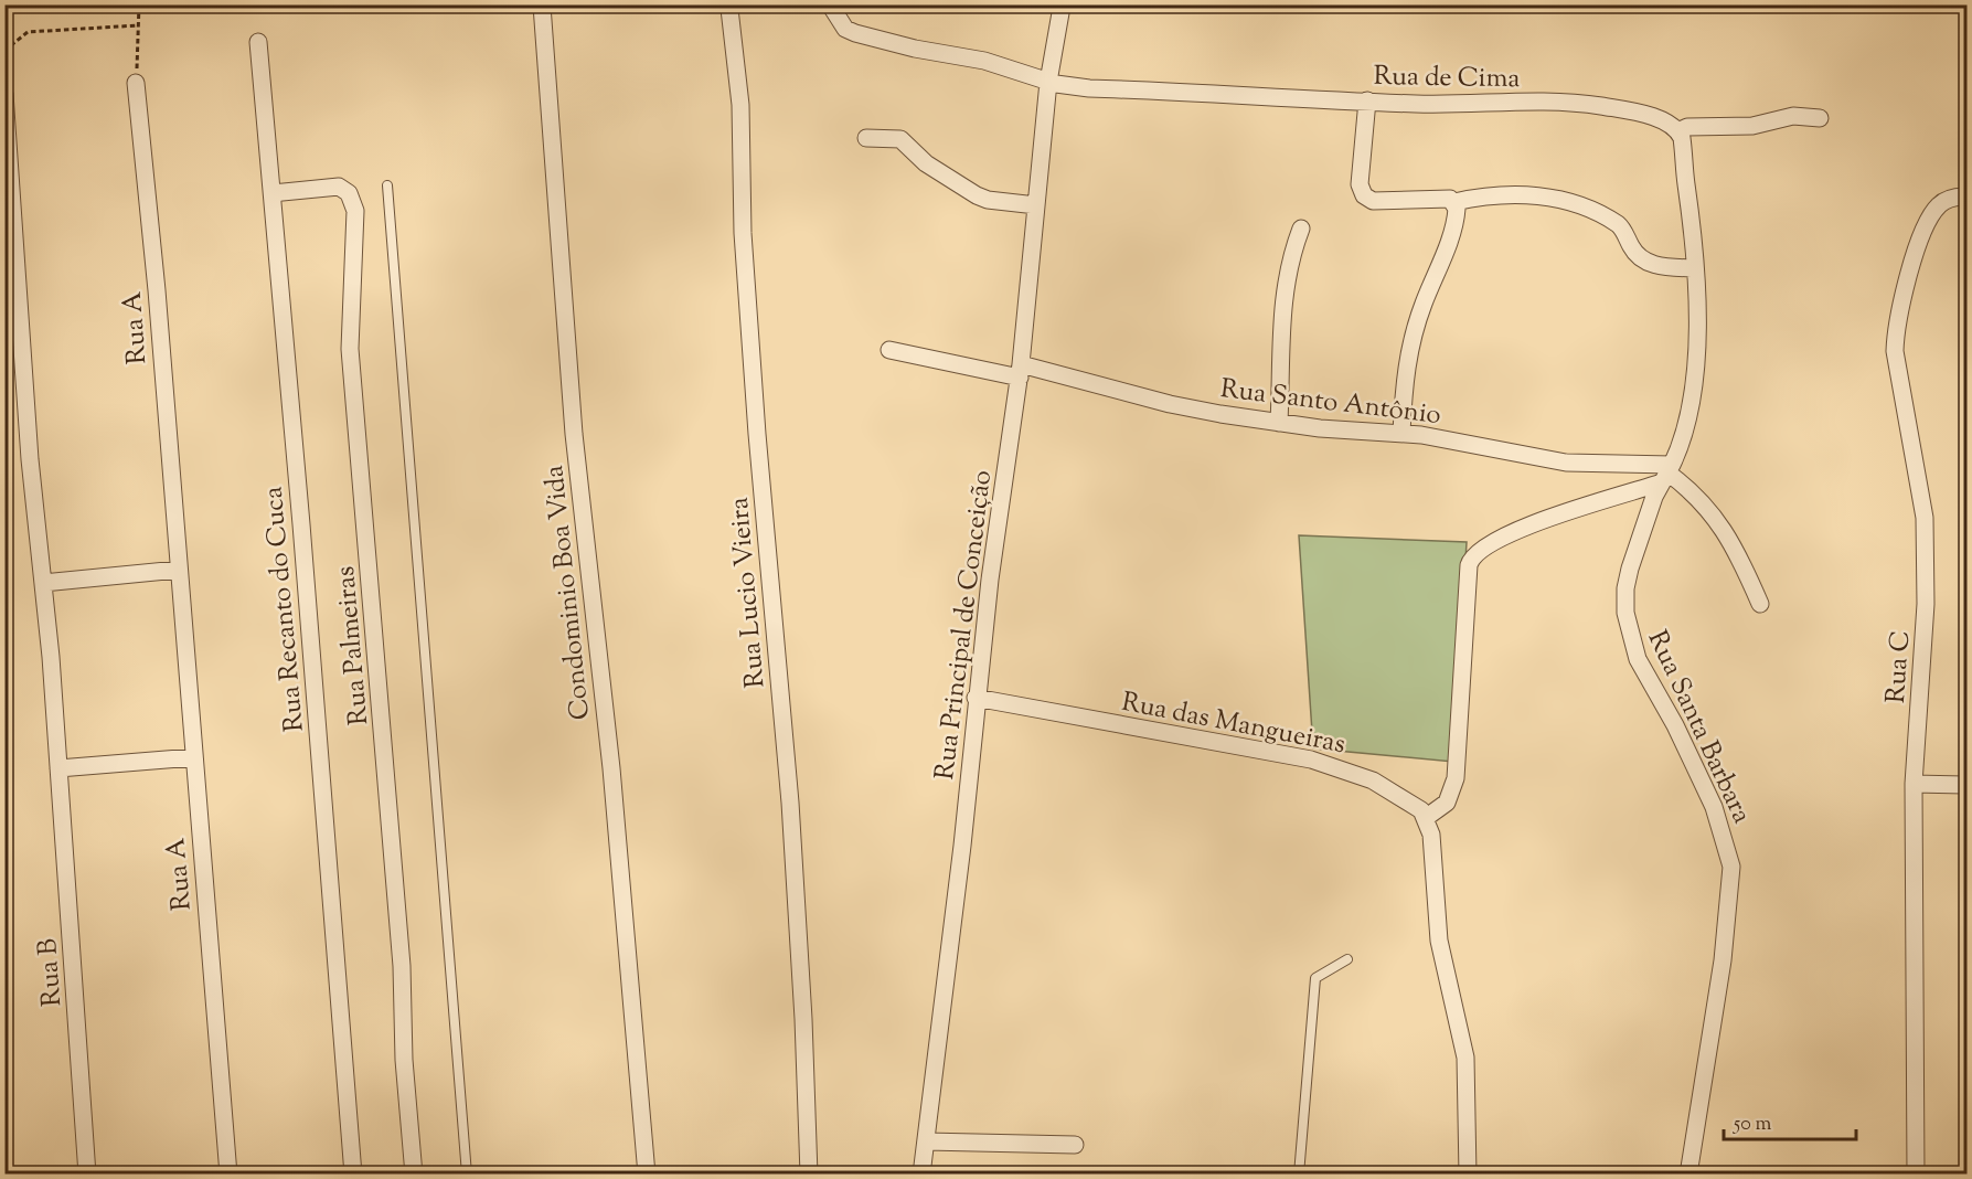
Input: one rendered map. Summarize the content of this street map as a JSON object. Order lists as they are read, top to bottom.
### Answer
{
  "streets": {
    "street": [
      "Rua de Cima",
      "Rua A",
      "Rua Santo Antônio",
      "Condominio Boa Vida",
      "Rua Lucio Vieira",
      "Rua Recanto do Cuca",
      "Rua Principal de Conceição",
      "Rua Palmeiras",
      "Rua C",
      "Rua das Mangueiras",
      "Rua Santa Barbara",
      "Rua B"
    ]
  },
  "crossings": [
    ["Rua de Cima", "Rua Principal de Conceição"],
    ["Rua Santo Antônio", "Rua Principal de Conceição"],
    ["Rua Santo Antônio", "Rua Santa Barbara"],
    ["Rua Recanto do Cuca", "Rua Palmeiras"],
    ["Rua Principal de Conceição", "Rua das Mangueiras"]
  ],
  "scale_bar": "50 m"
}
